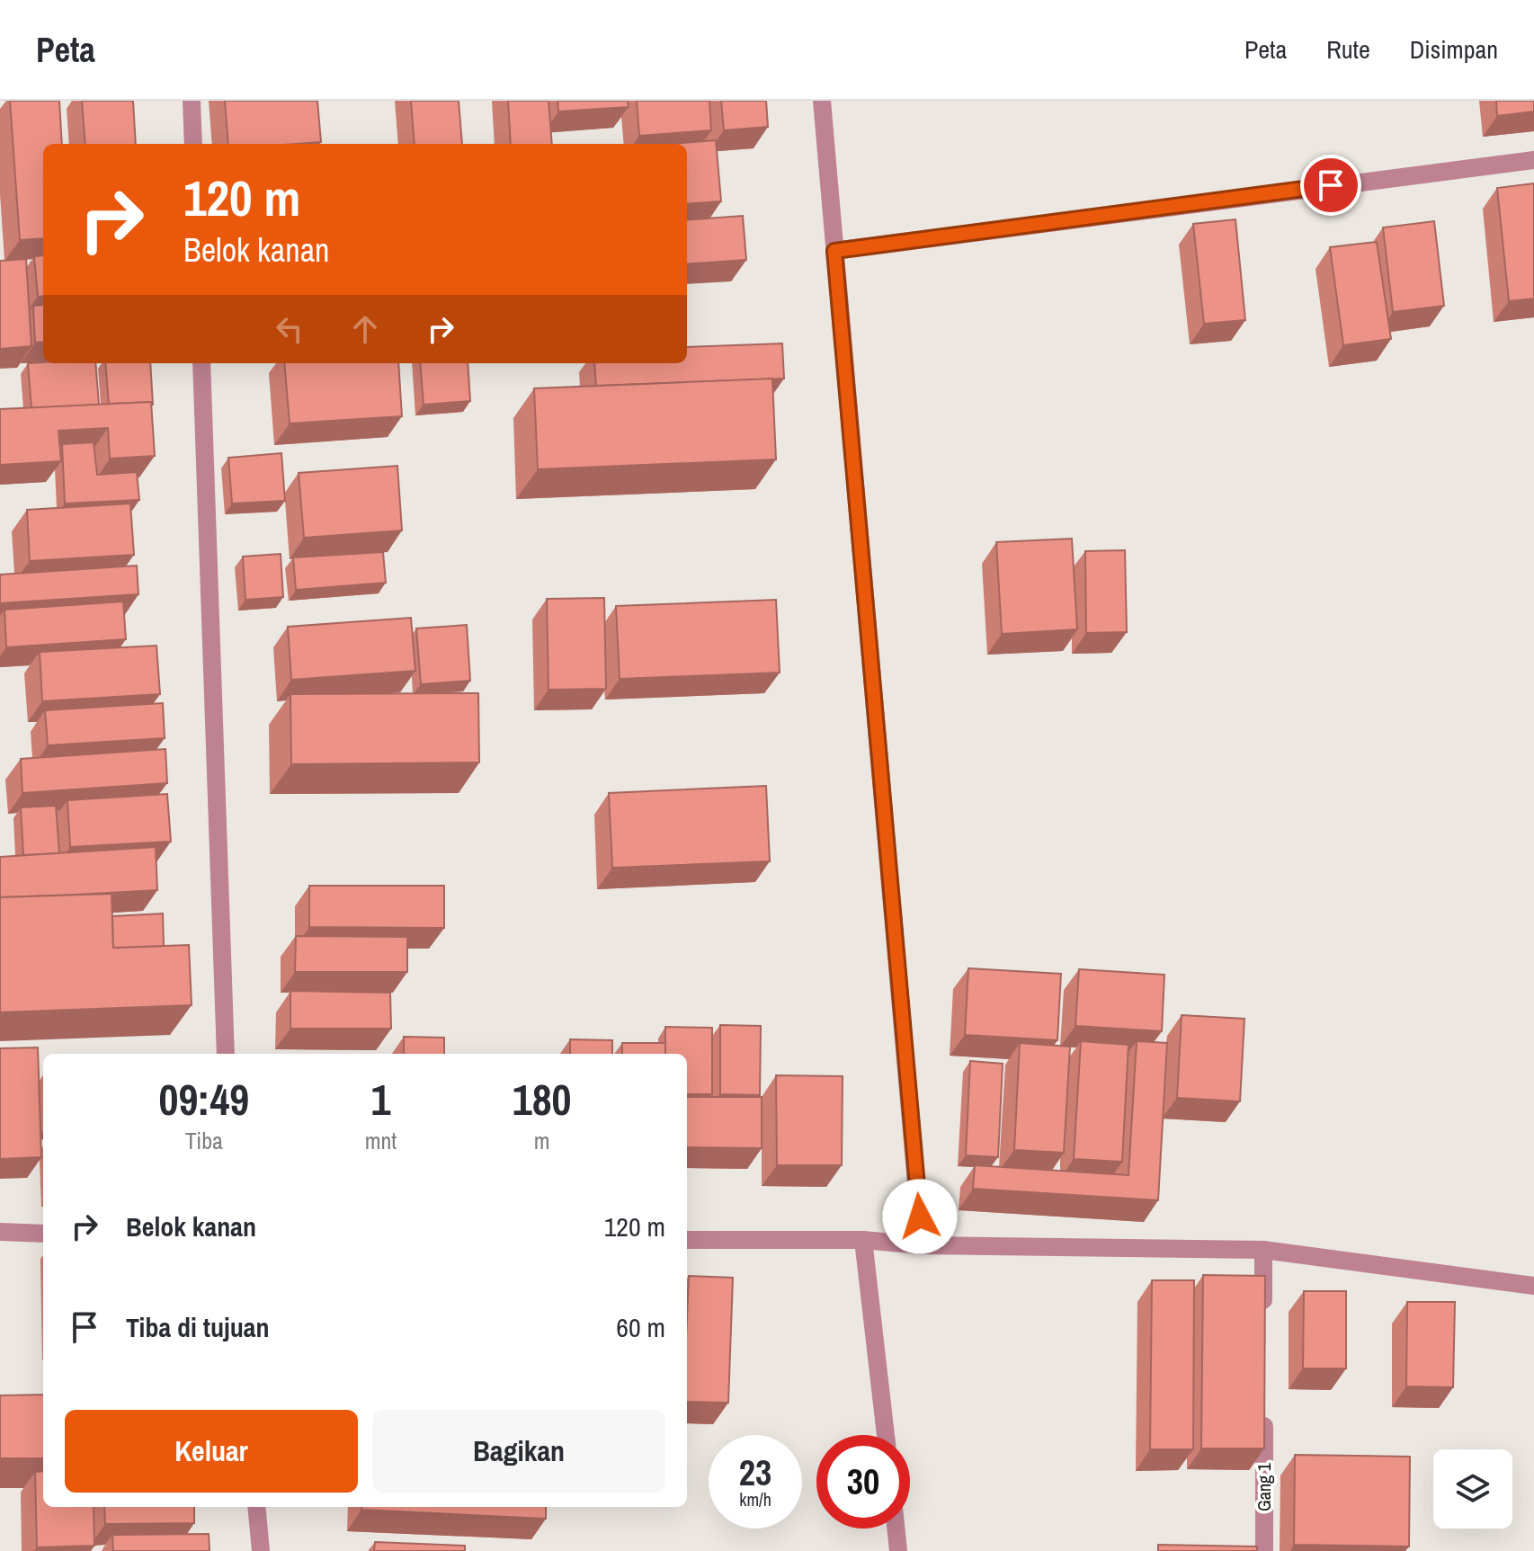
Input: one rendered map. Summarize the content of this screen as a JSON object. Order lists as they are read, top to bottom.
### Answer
{
  "streets": {
    "street": ["Gang 1"]
  },
  "page": {
    "header": "Peta",
    "nav": ["Peta", "Rute", "Disimpan"],
    "turn": ["120 m", "Belok kanan"],
    "eta": [
      "09:49",
      "Tiba",
      "1",
      "mnt",
      "180",
      "m"
    ],
    "list": [
      {
        "name": "Belok kanan",
        "value": "120 m"
      },
      {
        "name": "Tiba di tujuan",
        "value": "60 m"
      }
    ],
    "buttons": ["Keluar", "Bagikan"],
    "speed": "23 km/h",
    "limit": "30"
  }
}
